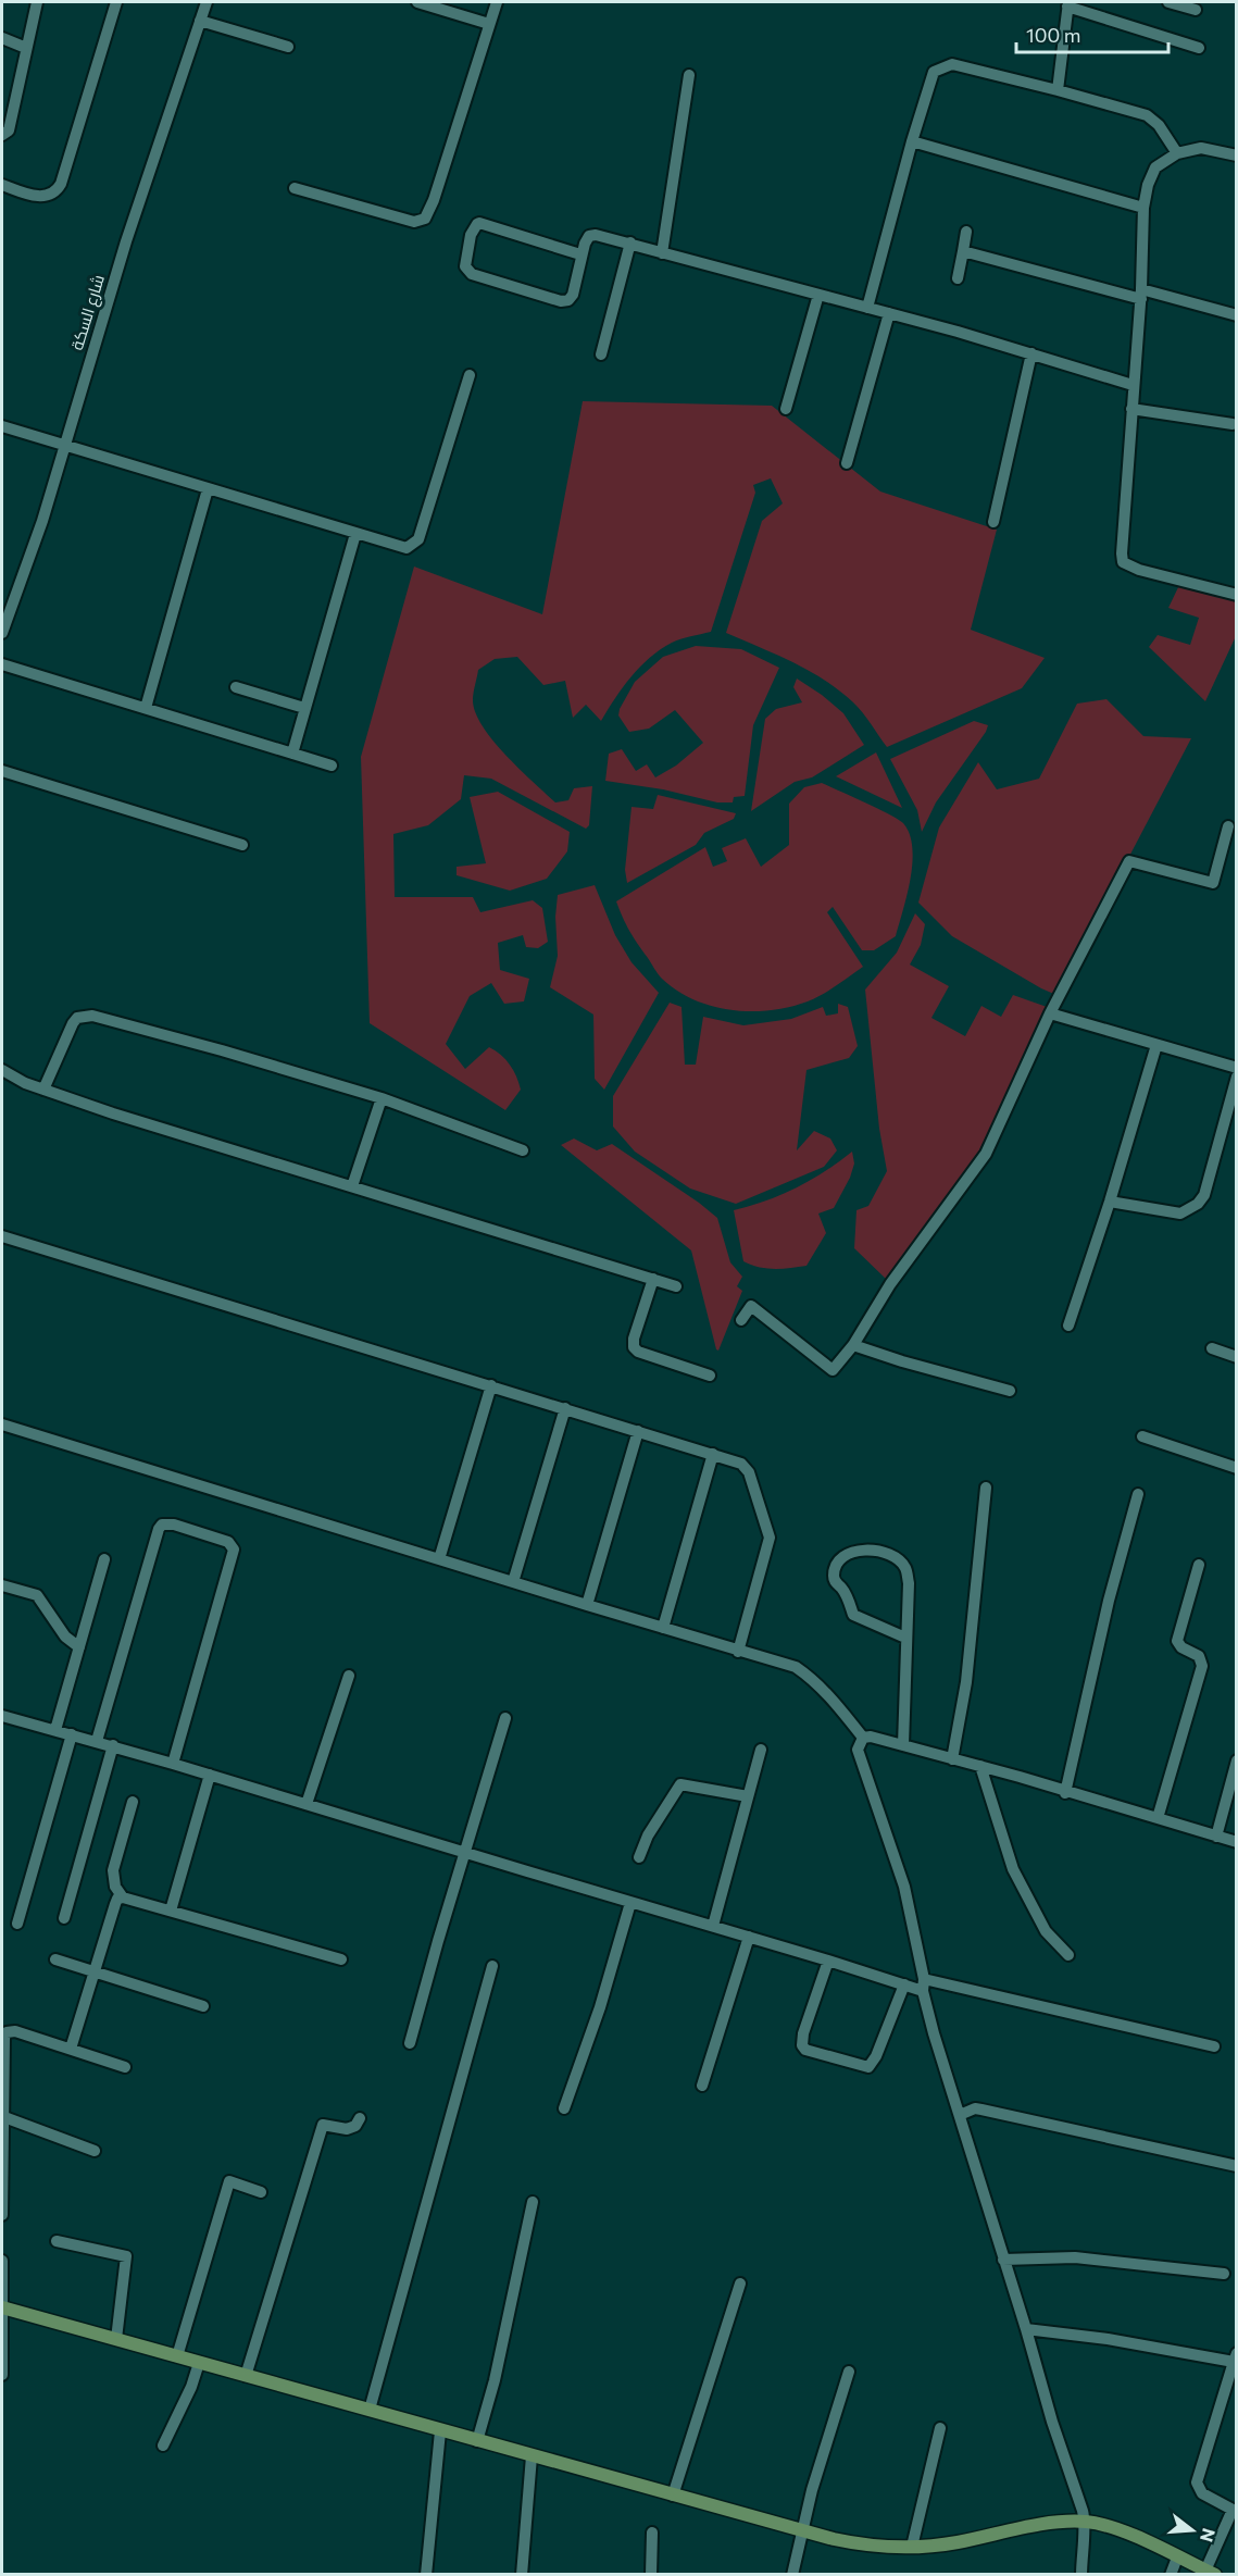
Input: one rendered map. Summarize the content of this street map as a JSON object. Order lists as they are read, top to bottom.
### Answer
{
  "streets": {
    "street": ["شارع السكة"]
  },
  "scale_bar": "100 m",
  "north": "right"
}
